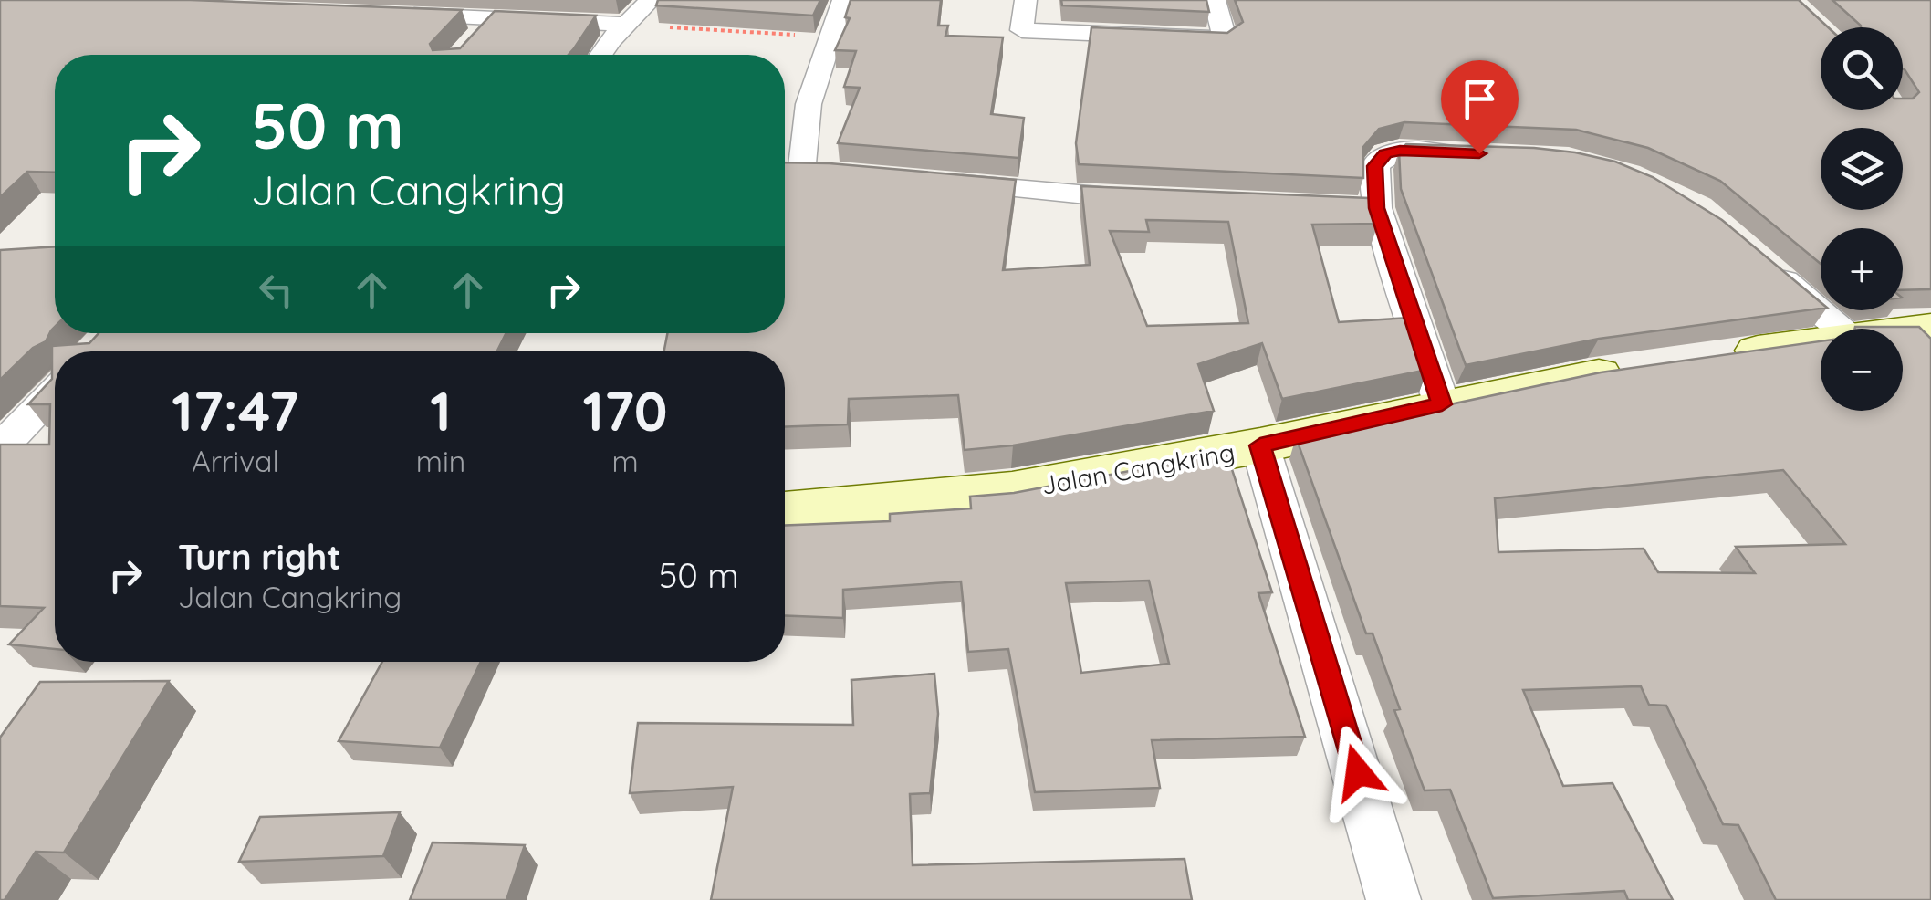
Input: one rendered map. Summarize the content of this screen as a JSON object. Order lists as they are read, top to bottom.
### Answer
{
  "streets": {
    "street": ["Jalan Cangkring"]
  },
  "page": {
    "map_buttons": ["+", "−"],
    "turn": ["50 m", "Jalan Cangkring"],
    "eta": [
      "17:47",
      "Arrival",
      "1",
      "min",
      "170",
      "m"
    ],
    "list": [
      {
        "name": "Turn right",
        "note": "Jalan Cangkring",
        "value": "50 m"
      }
    ]
  }
}
